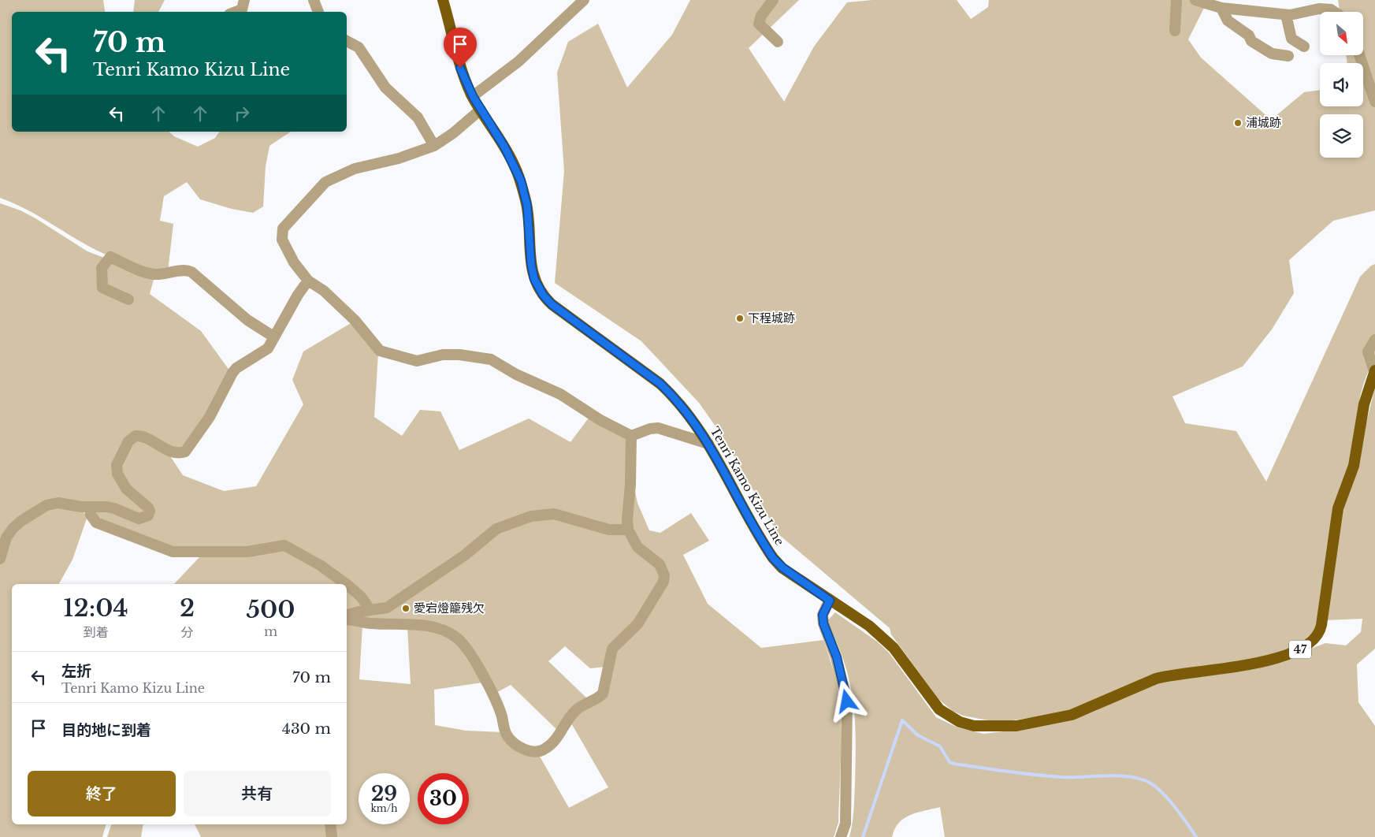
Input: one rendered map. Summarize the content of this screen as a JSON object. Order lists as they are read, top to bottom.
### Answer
{
  "streets": {
    "main road": ["Tenri Kamo Kizu Line", "47"]
  },
  "places": ["浦城跡", "下程城跡", "愛宕燈籠残欠"],
  "north": "bottom right",
  "page": {
    "turn": ["70 m", "Tenri Kamo Kizu Line"],
    "eta": [
      "12:04",
      "到着",
      "2",
      "分",
      "500",
      "m"
    ],
    "list": [
      {
        "name": "左折",
        "note": "Tenri Kamo Kizu Line",
        "value": "70 m"
      },
      {
        "name": "目的地に到着",
        "value": "430 m"
      }
    ],
    "buttons": ["終了", "共有"],
    "speed": "29 km/h",
    "limit": "30"
  }
}
